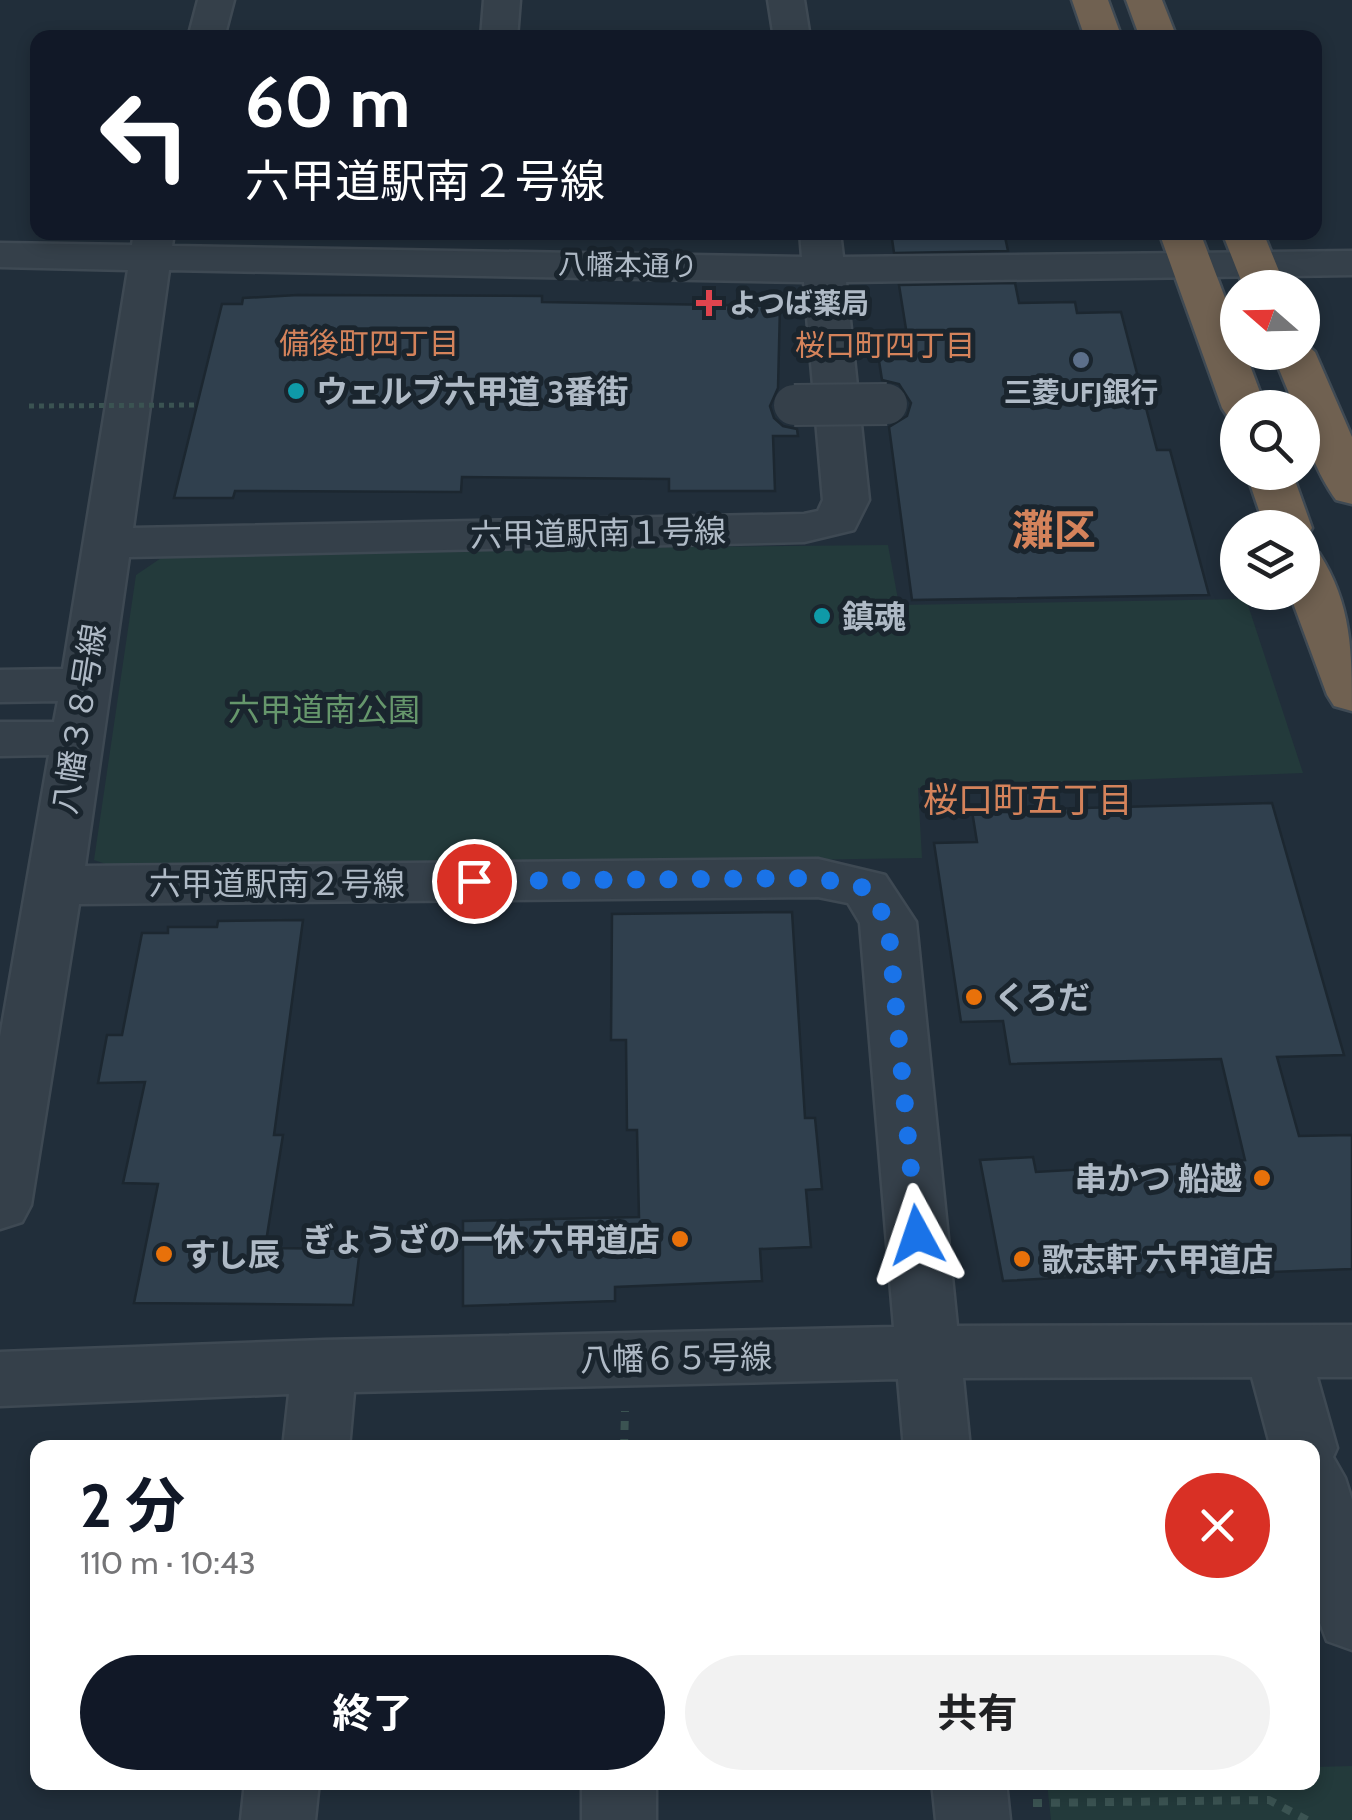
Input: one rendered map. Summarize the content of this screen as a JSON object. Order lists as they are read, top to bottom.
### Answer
{
  "streets": {
    "street": [
      "八幡本通り",
      "六甲道駅南１号線",
      "八幡３８号線",
      "六甲道駅南２号線",
      "八幡６５号線"
    ]
  },
  "crossings": [
    ["八幡本通り", "六甲道駅南１号線"],
    ["八幡本通り", "八幡３８号線"],
    ["六甲道駅南１号線", "八幡３８号線"],
    ["八幡３８号線", "六甲道駅南２号線"],
    ["六甲道駅南２号線", "八幡６５号線"]
  ],
  "districts": [
    "備後町四丁目",
    "桜口町四丁目",
    "灘区",
    "桜口町五丁目"
  ],
  "parks": ["六甲道南公園"],
  "places": {
    "health": ["よつば薬局"],
    "other": [
      "三菱UFJ銀行",
      "ウェルブ六甲道 3番街",
      "鎮魂",
      "くろだ",
      "串かつ 船越",
      "ぎょうざの一休 六甲道店",
      "すし辰",
      "歌志軒 六甲道店"
    ]
  },
  "north": "left",
  "page": {
    "turn": ["60 m", "六甲道駅南２号線"],
    "heading": ["2 分", "110 m · 10:43"],
    "buttons": ["終了", "共有"]
  }
}
